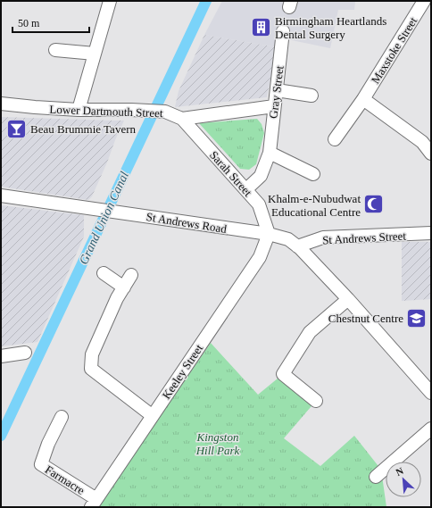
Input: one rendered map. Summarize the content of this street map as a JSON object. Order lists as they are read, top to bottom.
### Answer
{
  "streets": {
    "street": [
      "Maxstoke Street",
      "Gray Street",
      "Lower Dartmouth Street",
      "Sarah Street",
      "St Andrews Road",
      "St Andrews Street",
      "Keeley Street",
      "Farmacre"
    ]
  },
  "crossings": [
    ["Gray Street", "Sarah Street"],
    ["Lower Dartmouth Street", "Sarah Street"],
    ["Sarah Street", "St Andrews Road"],
    ["Sarah Street", "Keeley Street"],
    ["St Andrews Road", "St Andrews Street"],
    ["St Andrews Road", "Keeley Street"],
    ["Keeley Street", "Farmacre"]
  ],
  "water": ["Grand Union Canal"],
  "parks": ["Kingston Hill Park"],
  "places": {
    "building": ["Birmingham Heartlands Dental Surgery"],
    "bar": ["Beau Brummie Tavern"],
    "mosque": ["Khalm-e-Nubudwat Educational Centre"],
    "school or university": ["Chestnut Centre"]
  },
  "scale_bar": "50 m",
  "north": "top left"
}
